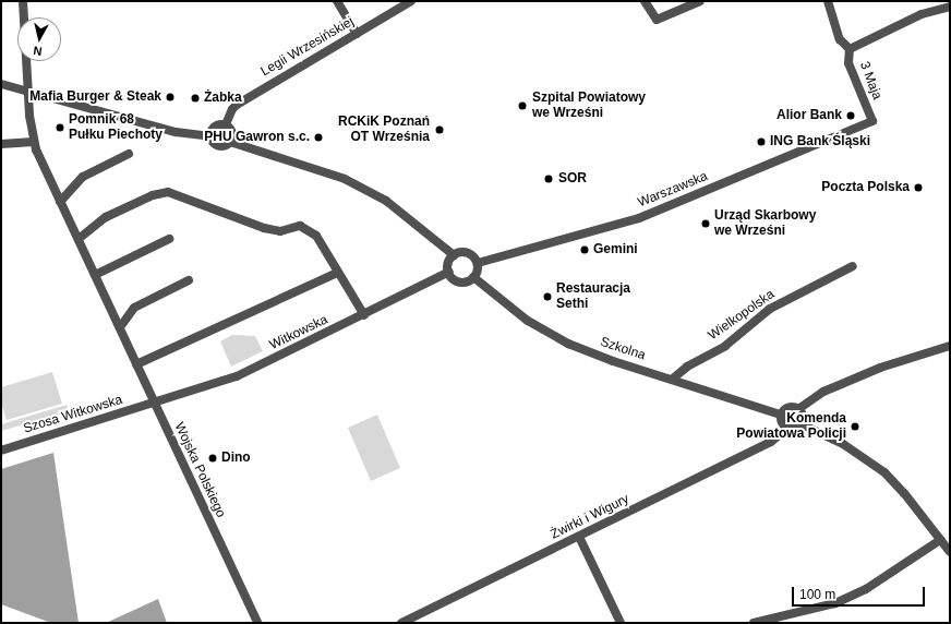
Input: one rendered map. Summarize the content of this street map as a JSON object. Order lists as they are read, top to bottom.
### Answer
{
  "streets": {
    "street": [
      "Legii Wrzesińskiej",
      "3 Maja",
      "Warszawska",
      "Wielkopolska",
      "Witkowska",
      "Szkolna",
      "Szosa Witkowska",
      "Wojska Polskiego",
      "Żwirki i Wigury"
    ]
  },
  "crossings": [
    ["3 Maja", "Warszawska"],
    ["Warszawska", "Witkowska"],
    ["Warszawska", "Szkolna"],
    ["Wielkopolska", "Szkolna"],
    ["Witkowska", "Szkolna"],
    ["Witkowska", "Szosa Witkowska"],
    ["Witkowska", "Wojska Polskiego"],
    ["Szkolna", "Żwirki i Wigury"],
    ["Szosa Witkowska", "Wojska Polskiego"]
  ],
  "places": [
    "Mafia Burger & Steak",
    "Żabka",
    "Szpital Powiatowy we Wrześni",
    "Alior Bank",
    "Pomnik 68 Pułku Piechoty",
    "RCKiK Poznań OT Września",
    "PHU Gawron s.c.",
    "ING Bank Śląski",
    "SOR",
    "Poczta Polska",
    "Urząd Skarbowy we Wrześni",
    "Gemini",
    "Restauracja Sethi",
    "Komenda Powiatowa Policji",
    "Dino"
  ],
  "scale_bar": "100 m",
  "north": "bottom"
}
